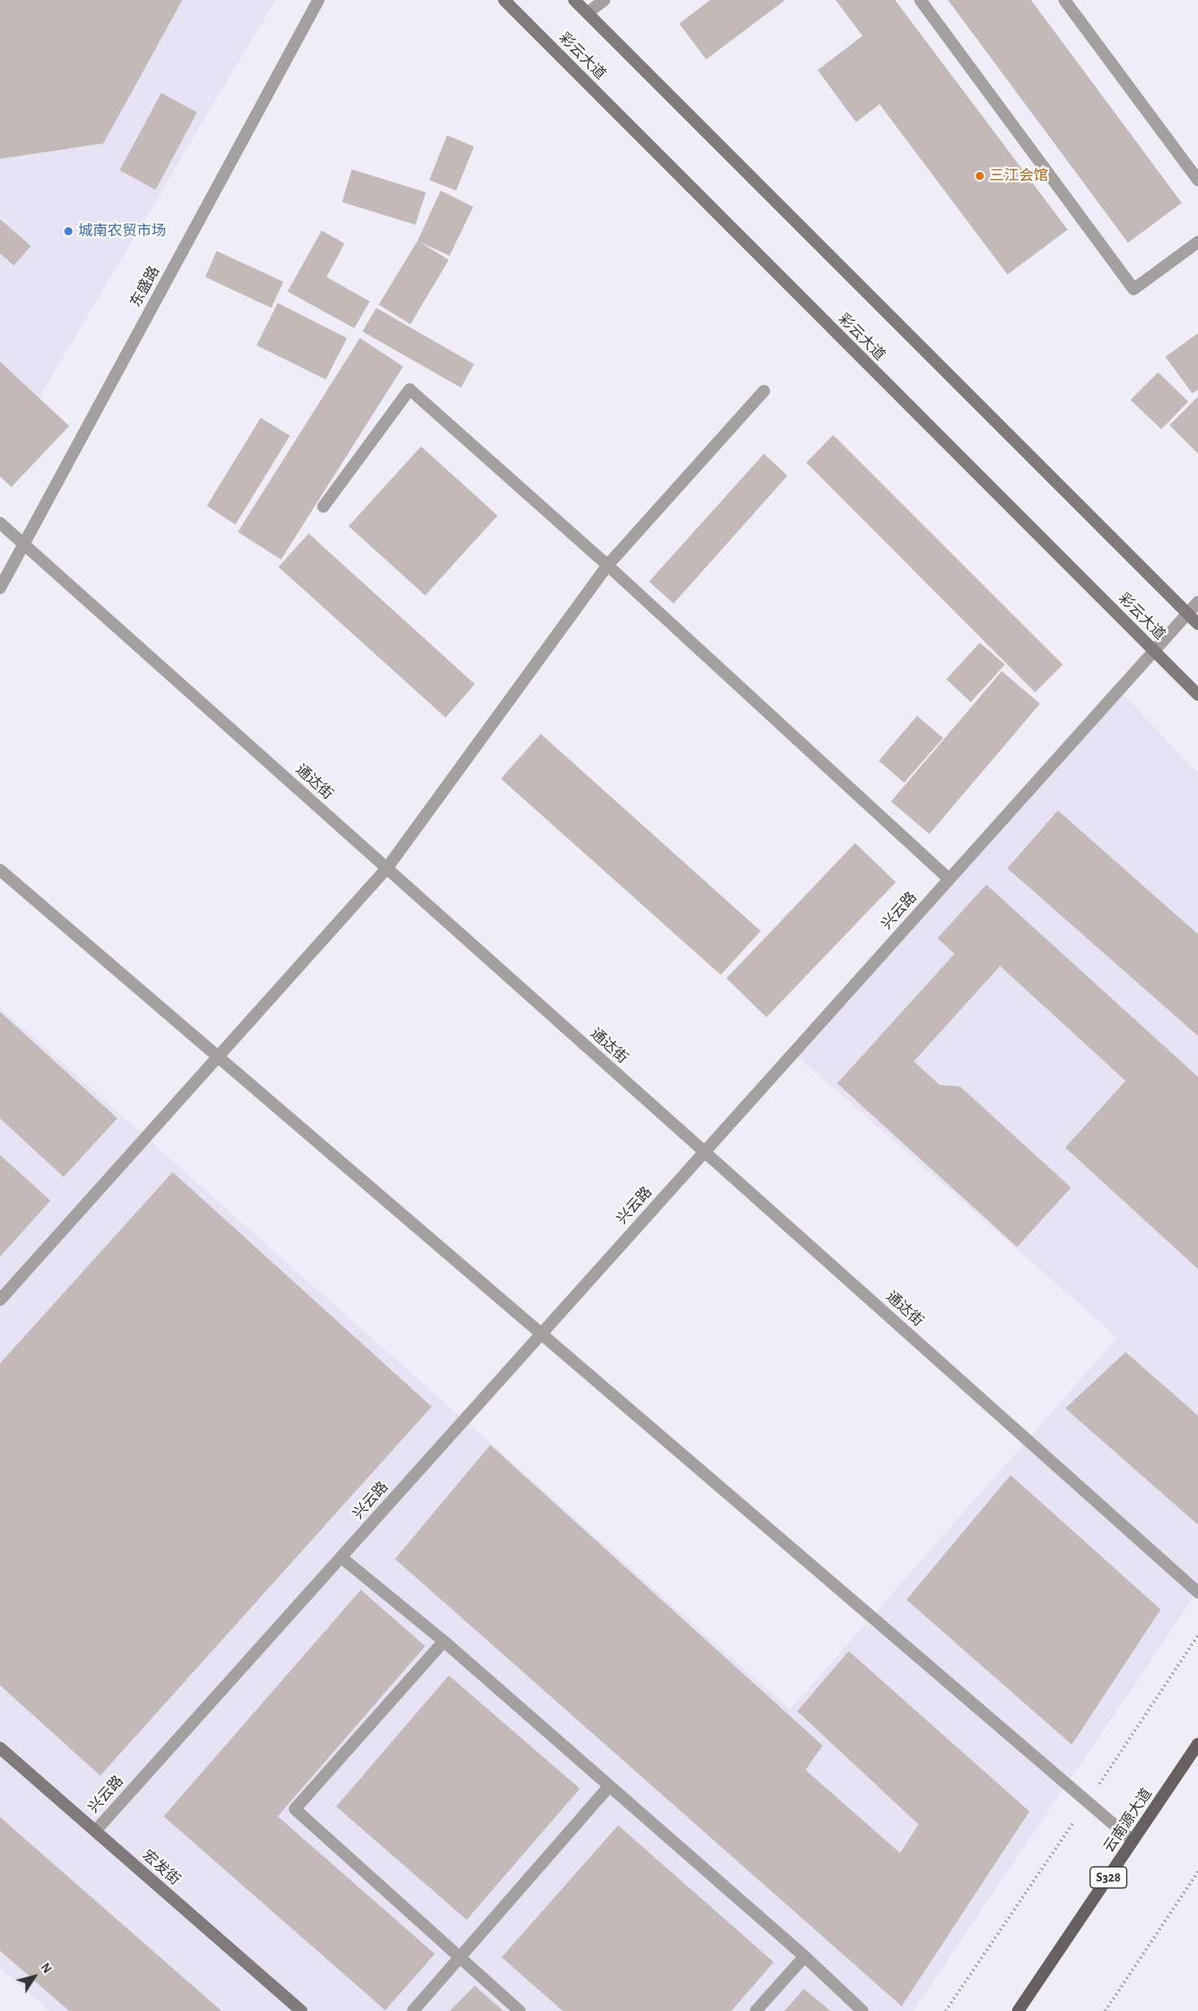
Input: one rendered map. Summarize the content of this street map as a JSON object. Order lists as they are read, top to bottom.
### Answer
{
  "streets": {
    "main road": [
      "彩云大道",
      "云南源大道",
      "宏发街",
      "S328"
    ],
    "street": ["东盛路", "通达街", "兴云路"]
  },
  "crossings": [
    ["彩云大道", "兴云路"],
    ["东盛路", "通达街"],
    ["通达街", "兴云路"],
    ["兴云路", "宏发街"]
  ],
  "places": ["三江会馆", "城南农贸市场"],
  "north": "top right"
}
